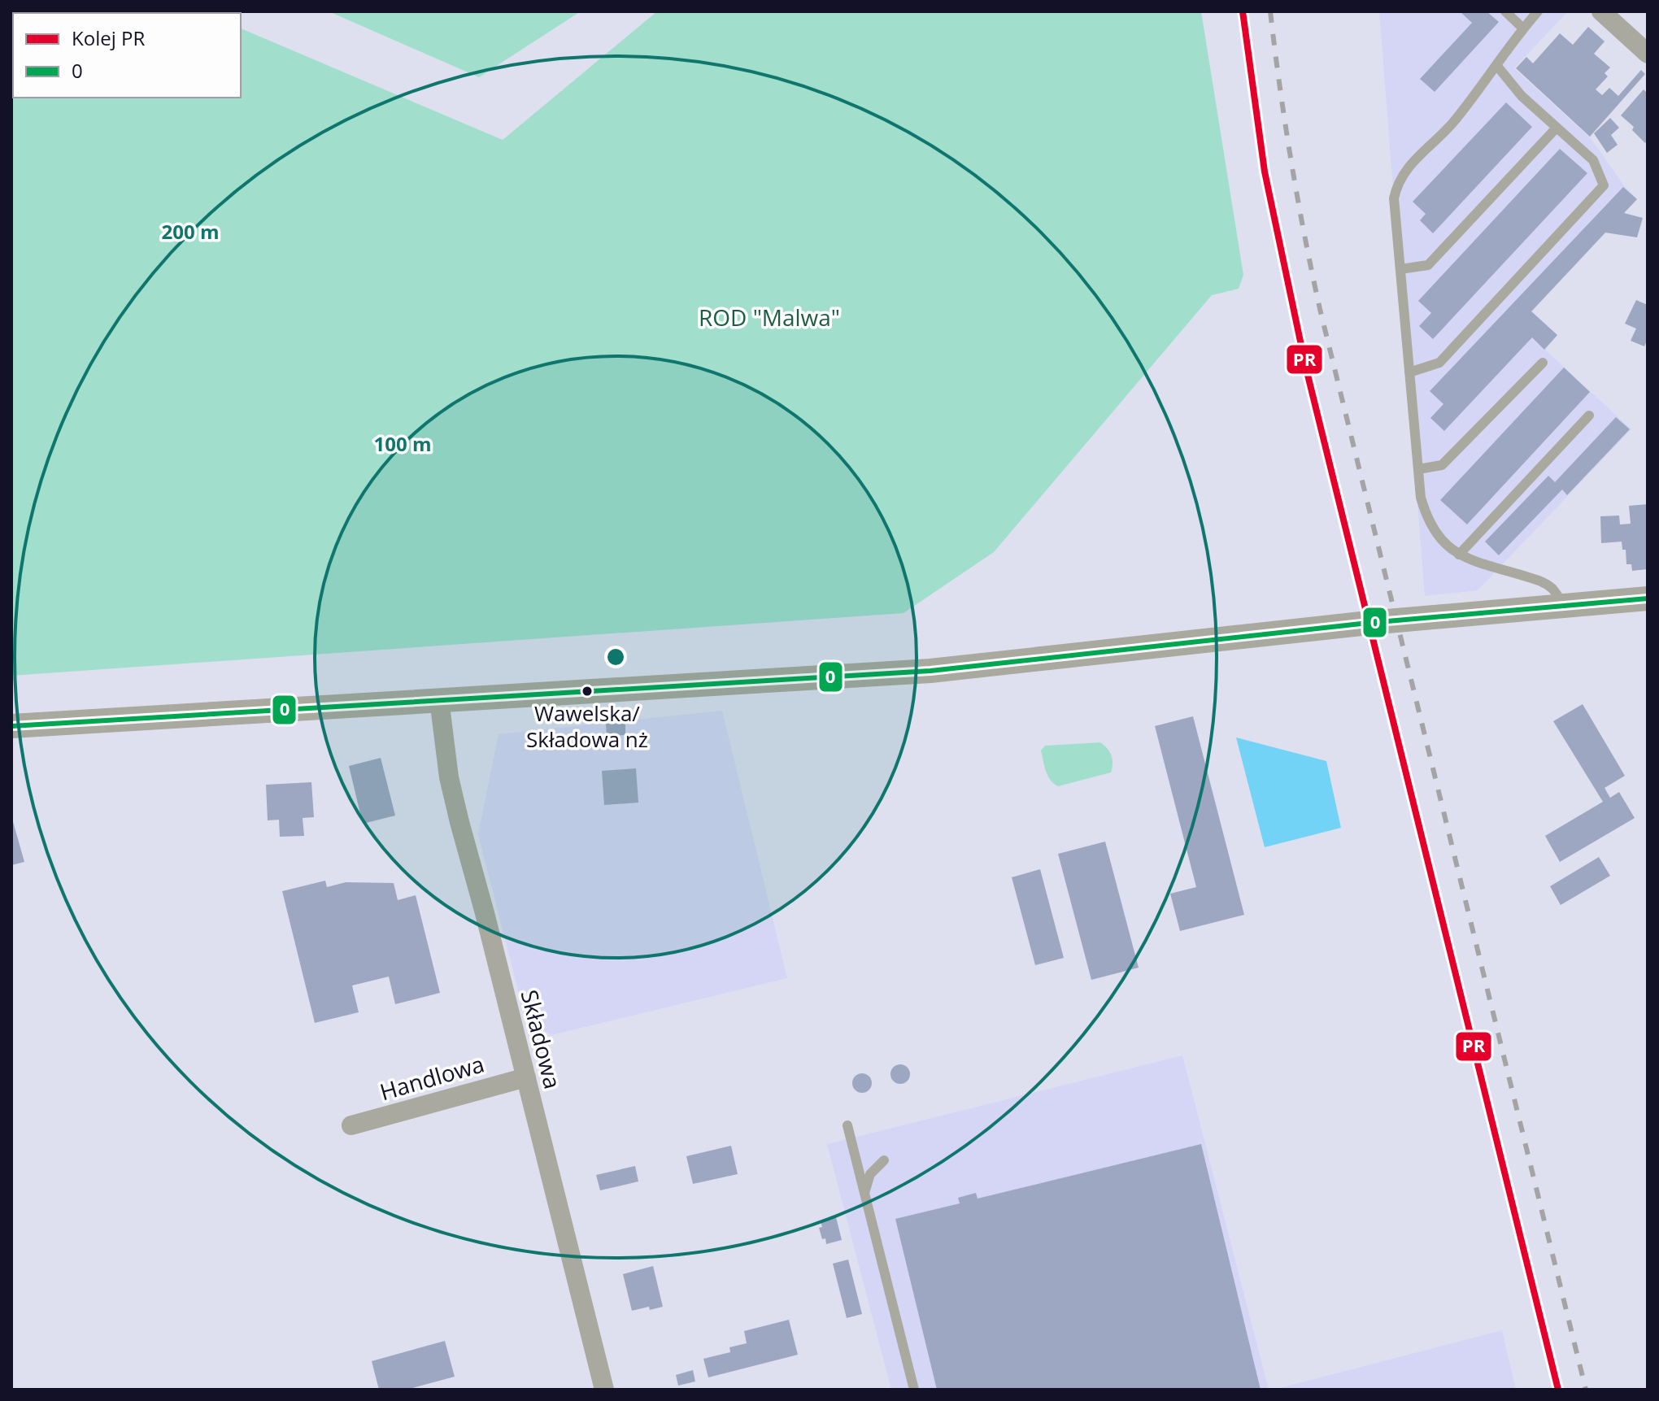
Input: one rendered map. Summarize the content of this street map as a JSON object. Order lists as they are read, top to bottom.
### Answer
{
  "streets": {
    "street": ["Składowa", "Handlowa"]
  },
  "crossings": [
    ["Składowa", "Handlowa"]
  ],
  "parks": ["ROD \"Malwa\""],
  "places": ["Wawelska/ Składowa nż"],
  "lines": ["rail line PR", "transit line 0"],
  "legend": ["Kolej PR", "0"],
  "rings": ["200 m", "100 m"]
}
